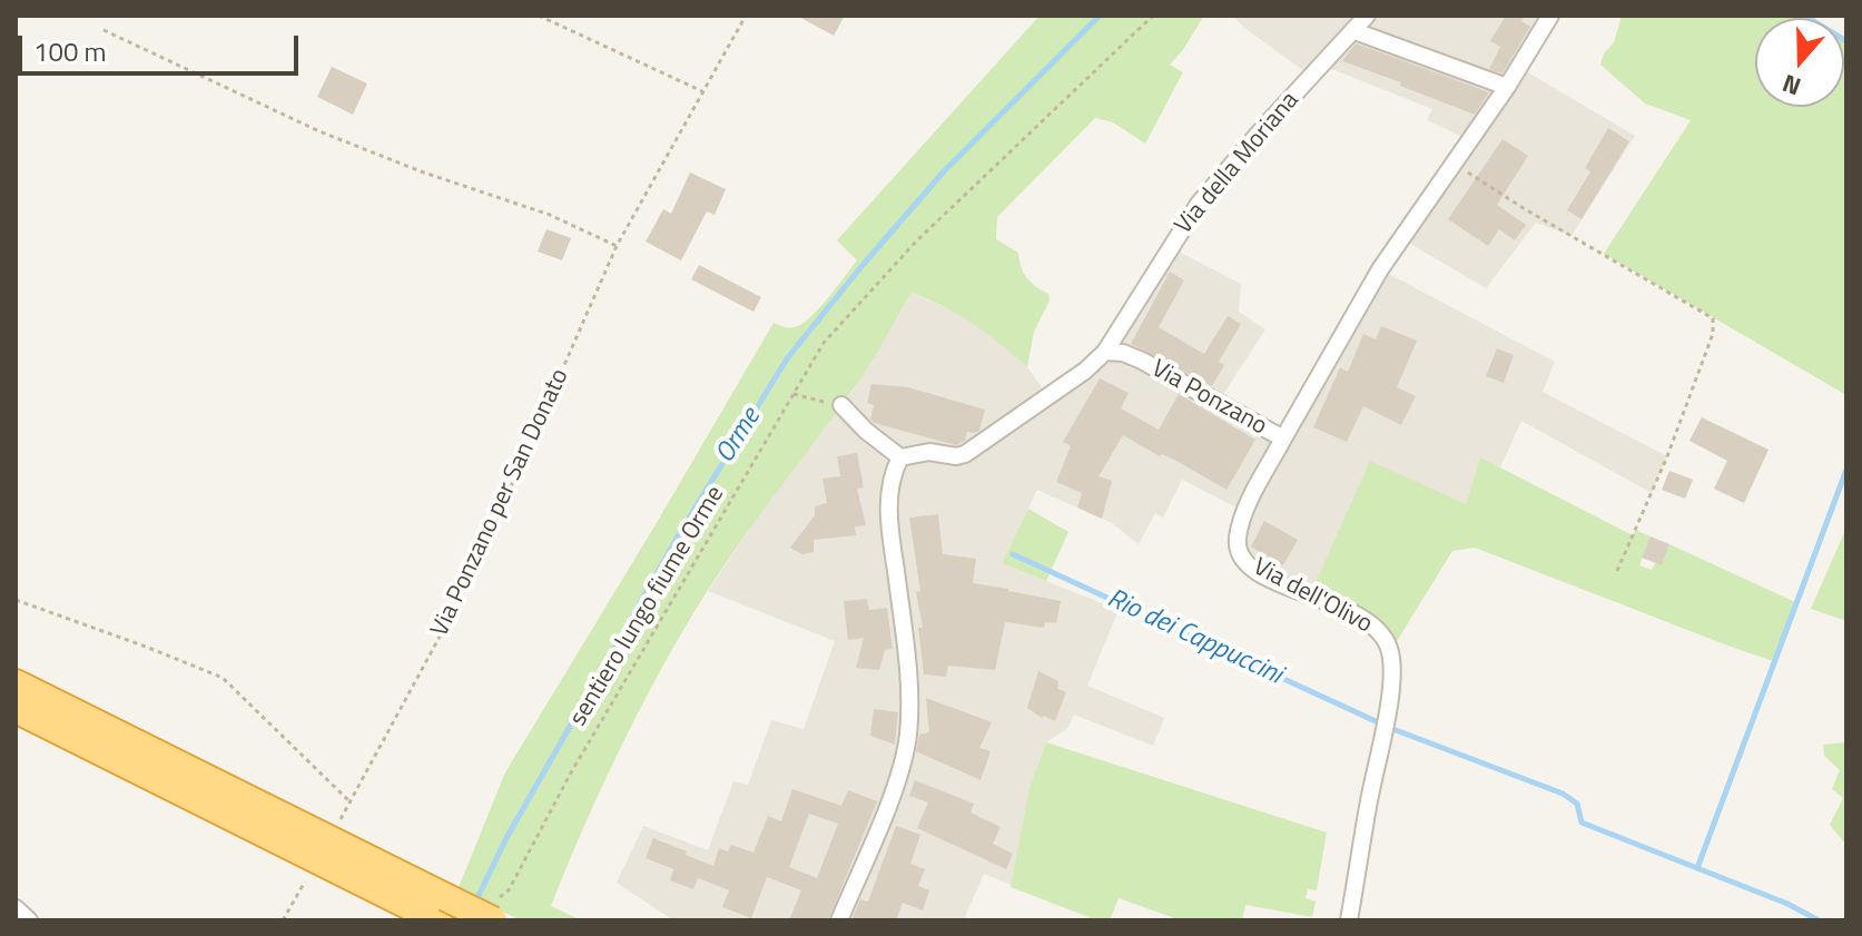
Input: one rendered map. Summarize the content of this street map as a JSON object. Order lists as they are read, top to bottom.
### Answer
{
  "streets": {
    "street": ["Via della Moriana", "Via Ponzano", "Via dell'Olivo"],
    "path": ["Via Ponzano per San Donato", "sentiero lungo fiume Orme"]
  },
  "crossings": [
    ["Via della Moriana", "Via Ponzano"],
    ["Via Ponzano", "Via dell'Olivo"]
  ],
  "water": ["Orme", "Rio dei Cappuccini"],
  "scale_bar": "100 m",
  "north": "bottom"
}
